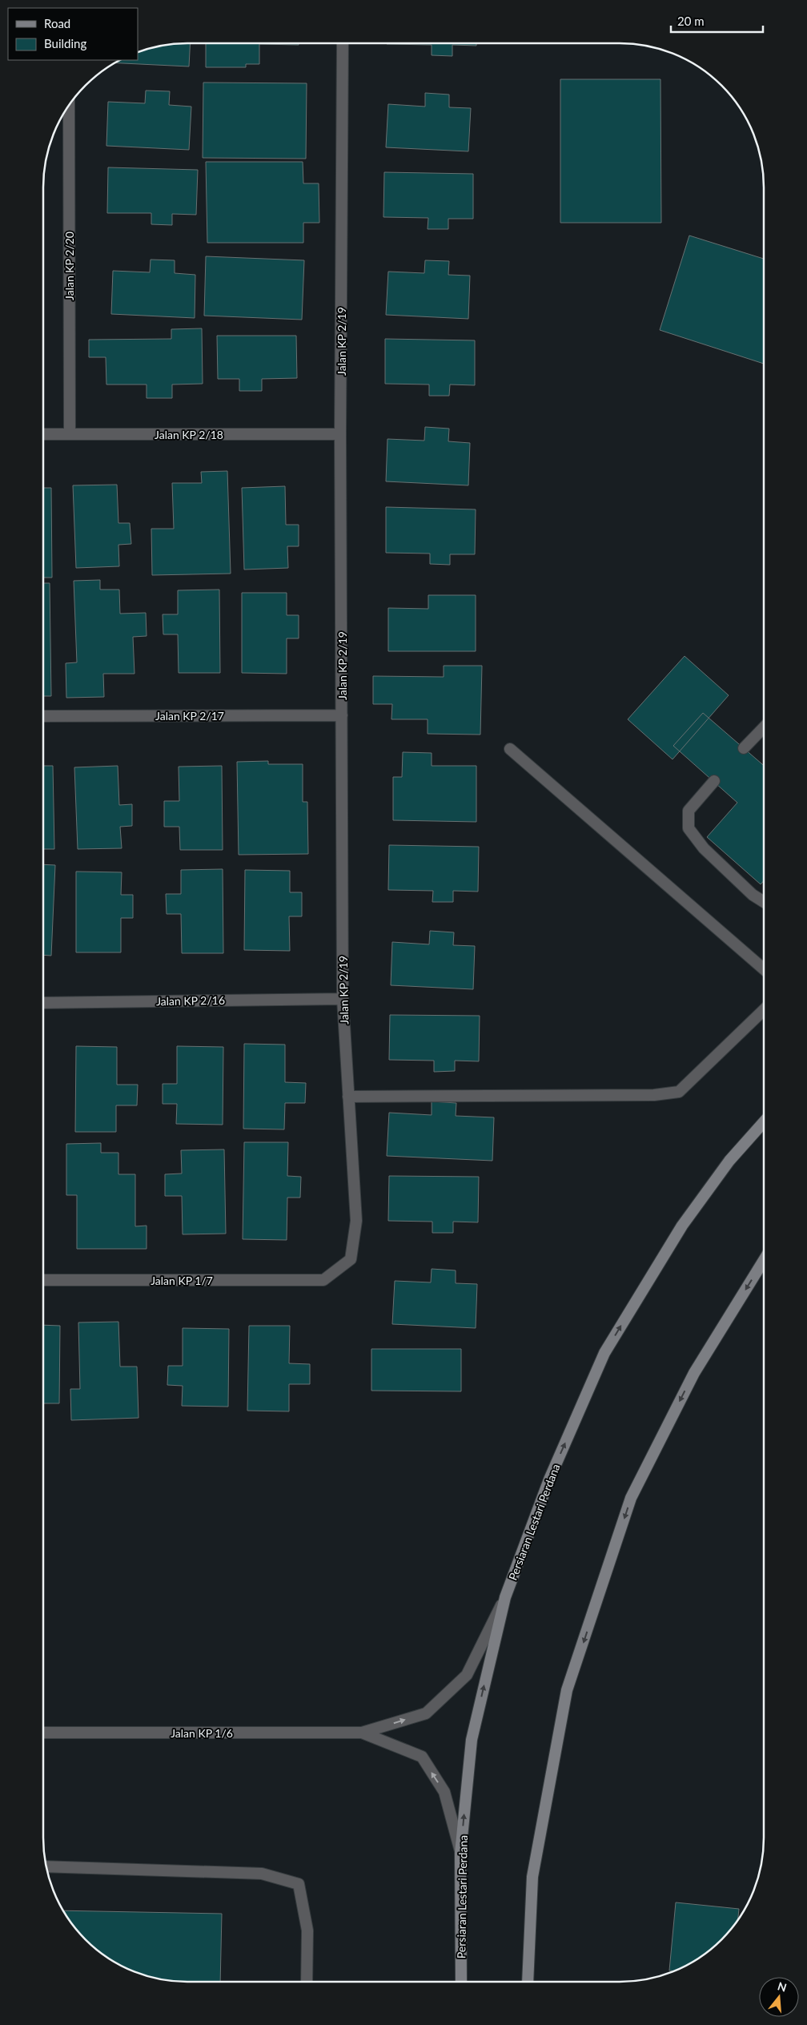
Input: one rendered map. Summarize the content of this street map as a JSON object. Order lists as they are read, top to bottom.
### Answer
{
  "streets": {
    "main road": ["Persiaran Lestari Perdana"],
    "street": [
      "Jalan KP 2/20",
      "Jalan KP 2/19",
      "Jalan KP 2/18",
      "Jalan KP 2/17",
      "Jalan KP 2/16",
      "Jalan KP 1/7",
      "Jalan KP 1/6"
    ]
  },
  "crossings": [
    ["Jalan KP 2/20", "Jalan KP 2/18"],
    ["Jalan KP 2/19", "Jalan KP 2/18"],
    ["Jalan KP 2/19", "Jalan KP 2/17"],
    ["Jalan KP 2/19", "Jalan KP 2/16"],
    ["Jalan KP 2/19", "Jalan KP 1/7"],
    ["Persiaran Lestari Perdana", "Jalan KP 1/6"]
  ],
  "legend": ["Road", "Building"],
  "scale_bar": "20 m",
  "north": "top"
}
